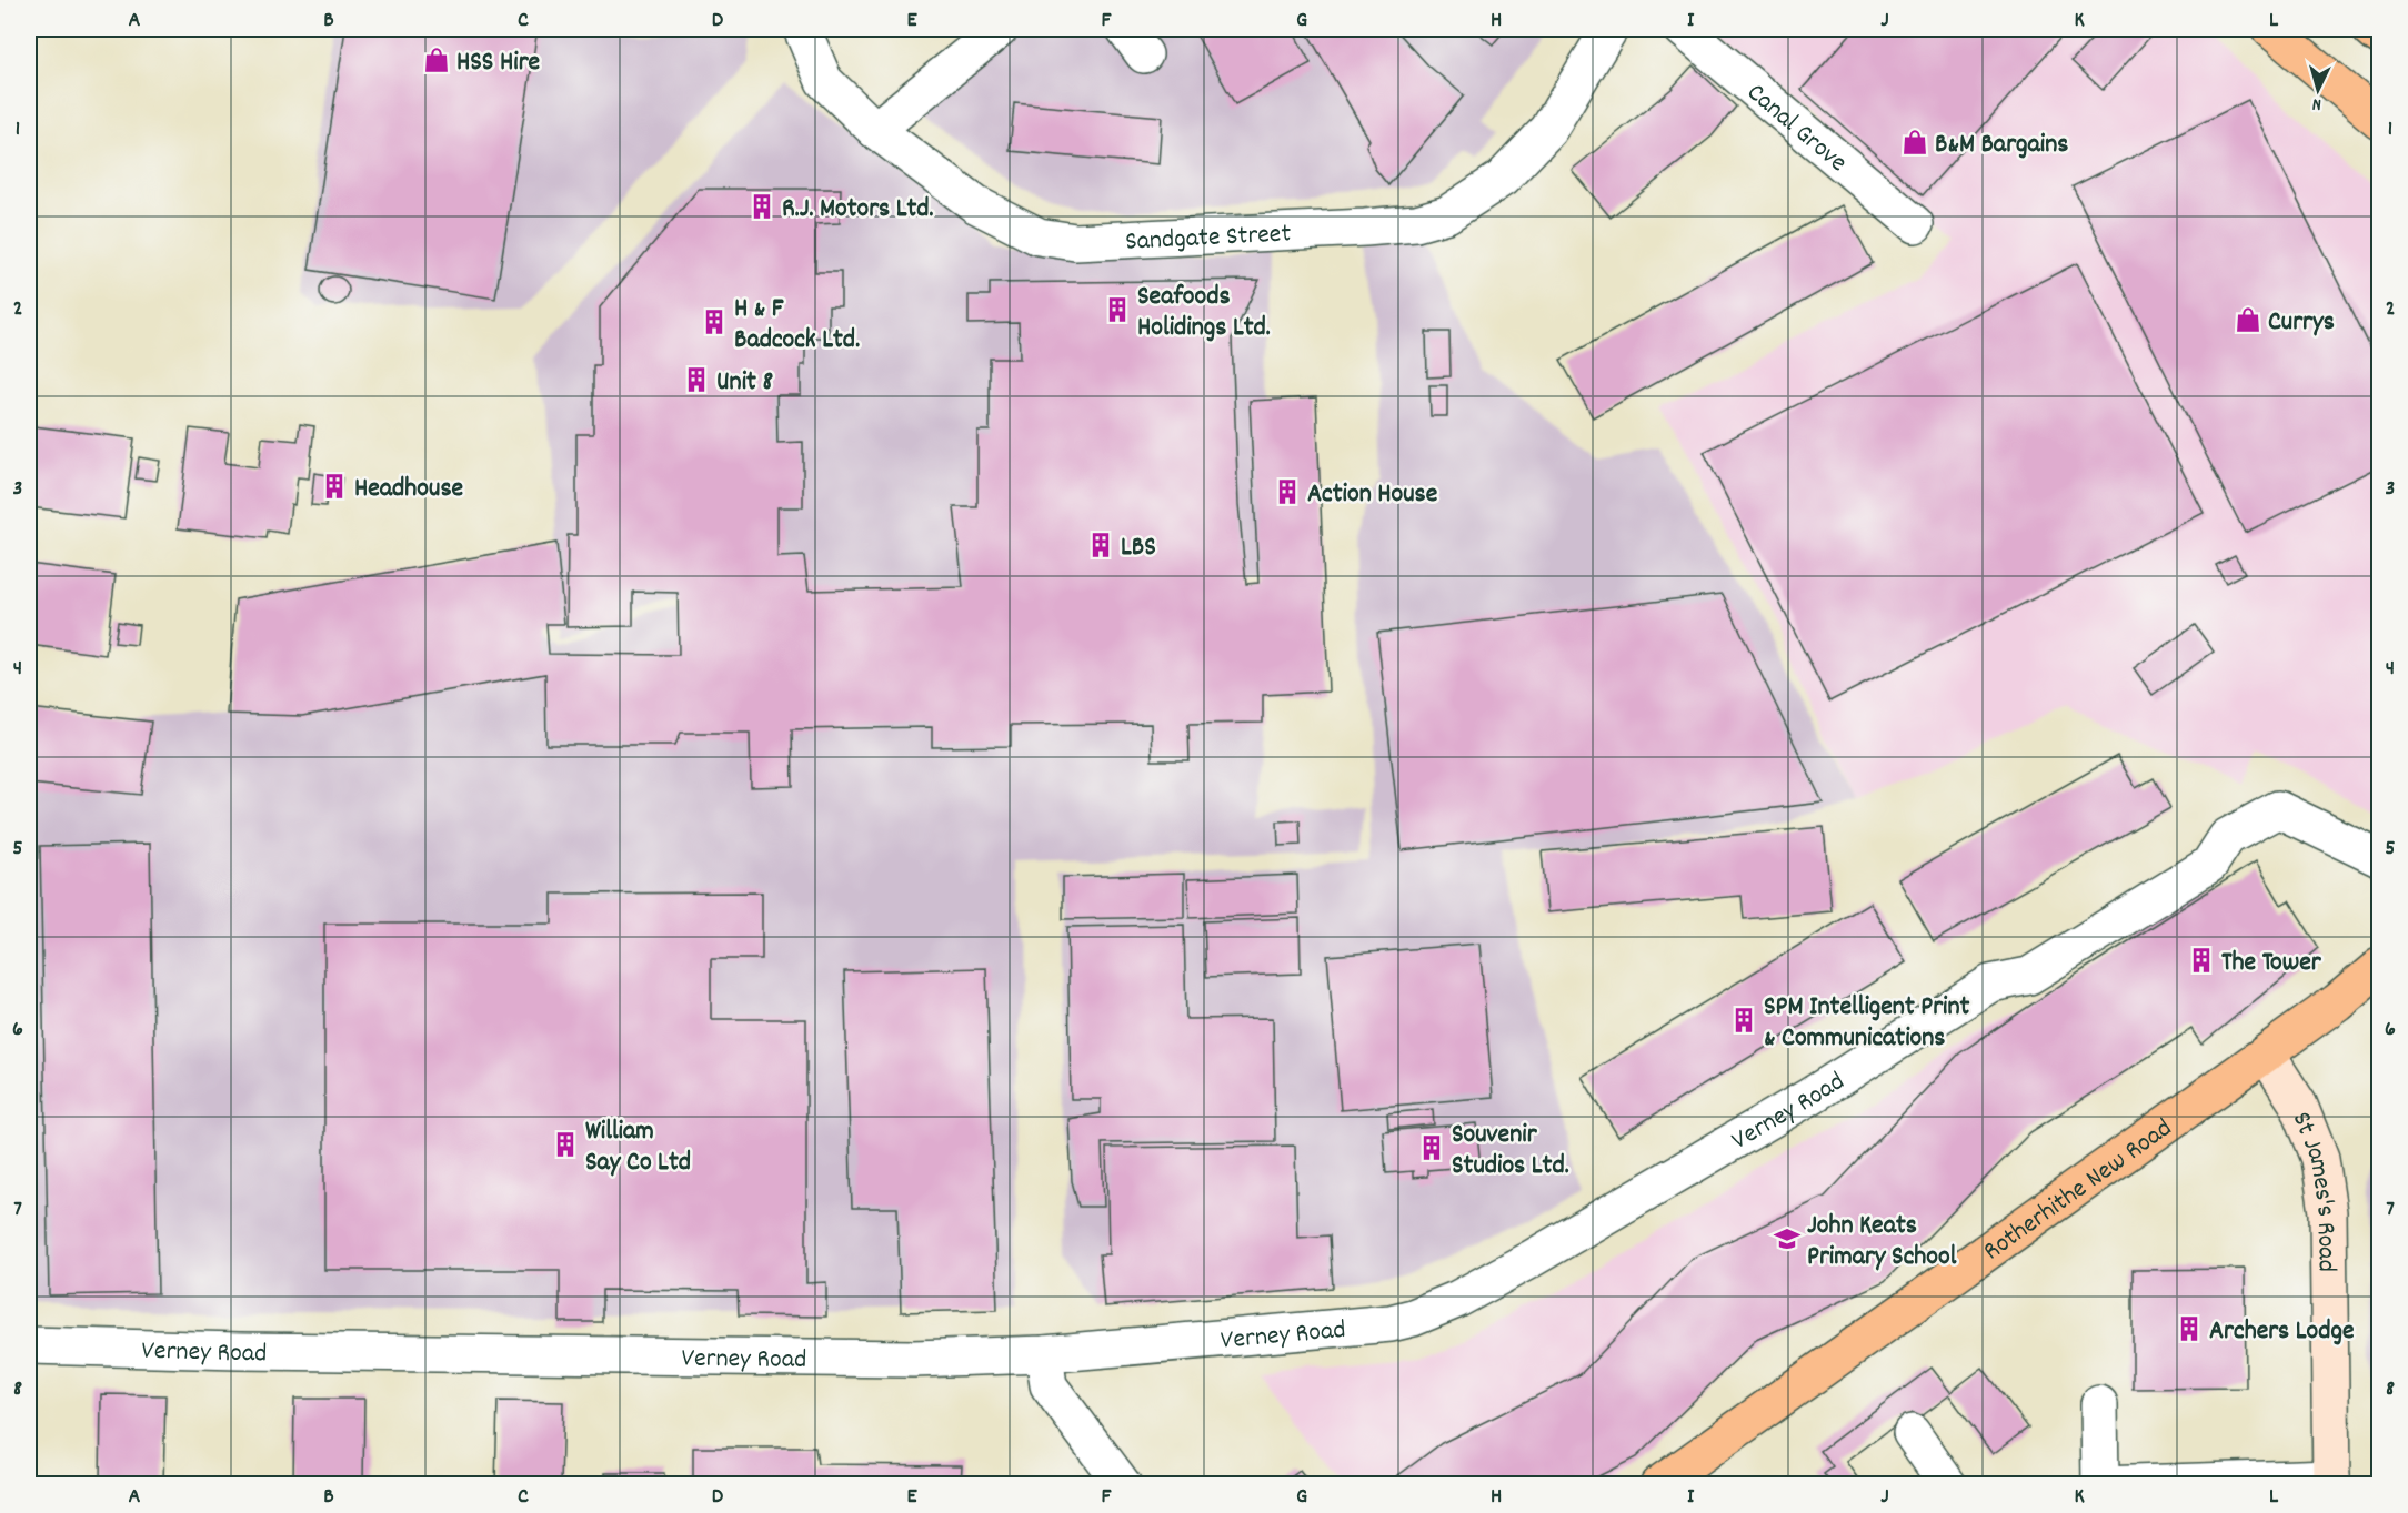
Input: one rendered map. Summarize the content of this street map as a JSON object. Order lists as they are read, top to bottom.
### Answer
{
  "streets": {
    "main road": ["Rotherhithe New Road"],
    "street": [
      "Canal Grove",
      "Sandgate Street",
      "Verney Road",
      "St James's Road"
    ]
  },
  "crossings": [
    ["Rotherhithe New Road", "St James's Road"]
  ],
  "places": {
    "shop": ["HSS Hire", "B&M Bargains", "Currys"],
    "building": [
      "R.J. Motors Ltd.",
      "Seafoods Holidings Ltd.",
      "H & F Badcock Ltd.",
      "Unit 8",
      "Headhouse",
      "Action House",
      "LBS",
      "The Tower",
      "SPM Intelligent Print & Communications",
      "William Say Co Ltd",
      "Souvenir Studios Ltd.",
      "Archers Lodge"
    ],
    "school or university": ["John Keats Primary School"]
  },
  "north": "bottom",
  "grid": {
    "columns": [
      "A",
      "B",
      "C",
      "D",
      "E",
      "F",
      "G",
      "H",
      "I",
      "J",
      "K",
      "L"
    ],
    "rows": [
      "1",
      "2",
      "3",
      "4",
      "5",
      "6",
      "7",
      "8"
    ]
  }
}
